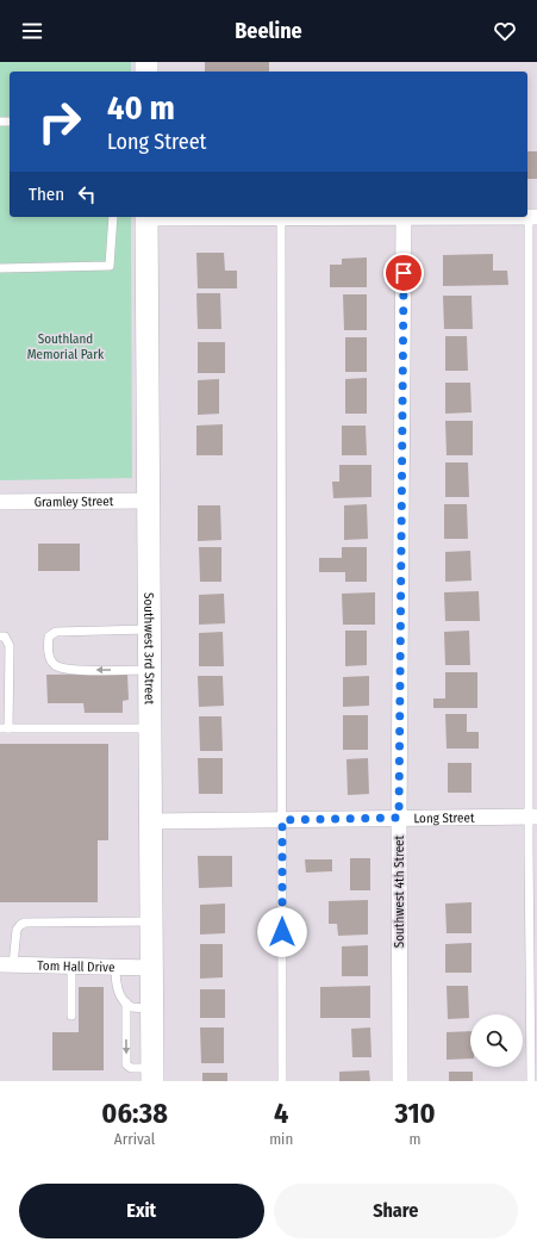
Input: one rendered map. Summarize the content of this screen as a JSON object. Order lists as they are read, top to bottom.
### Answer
{
  "streets": {
    "street": [
      "Gramley Street",
      "Southwest 3rd Street",
      "Long Street",
      "Southwest 4th Street",
      "Tom Hall Drive"
    ]
  },
  "crossings": [
    ["Gramley Street", "Southwest 3rd Street"],
    ["Southwest 3rd Street", "Long Street"],
    ["Southwest 3rd Street", "Tom Hall Drive"],
    ["Long Street", "Southwest 4th Street"]
  ],
  "parks": ["Southland Memorial Park"],
  "page": {
    "header": "Beeline",
    "turn": ["40 m", "Long Street"],
    "then": "Then",
    "eta": [
      "06:38",
      "Arrival",
      "4",
      "min",
      "310",
      "m"
    ],
    "buttons": ["Exit", "Share"]
  }
}
